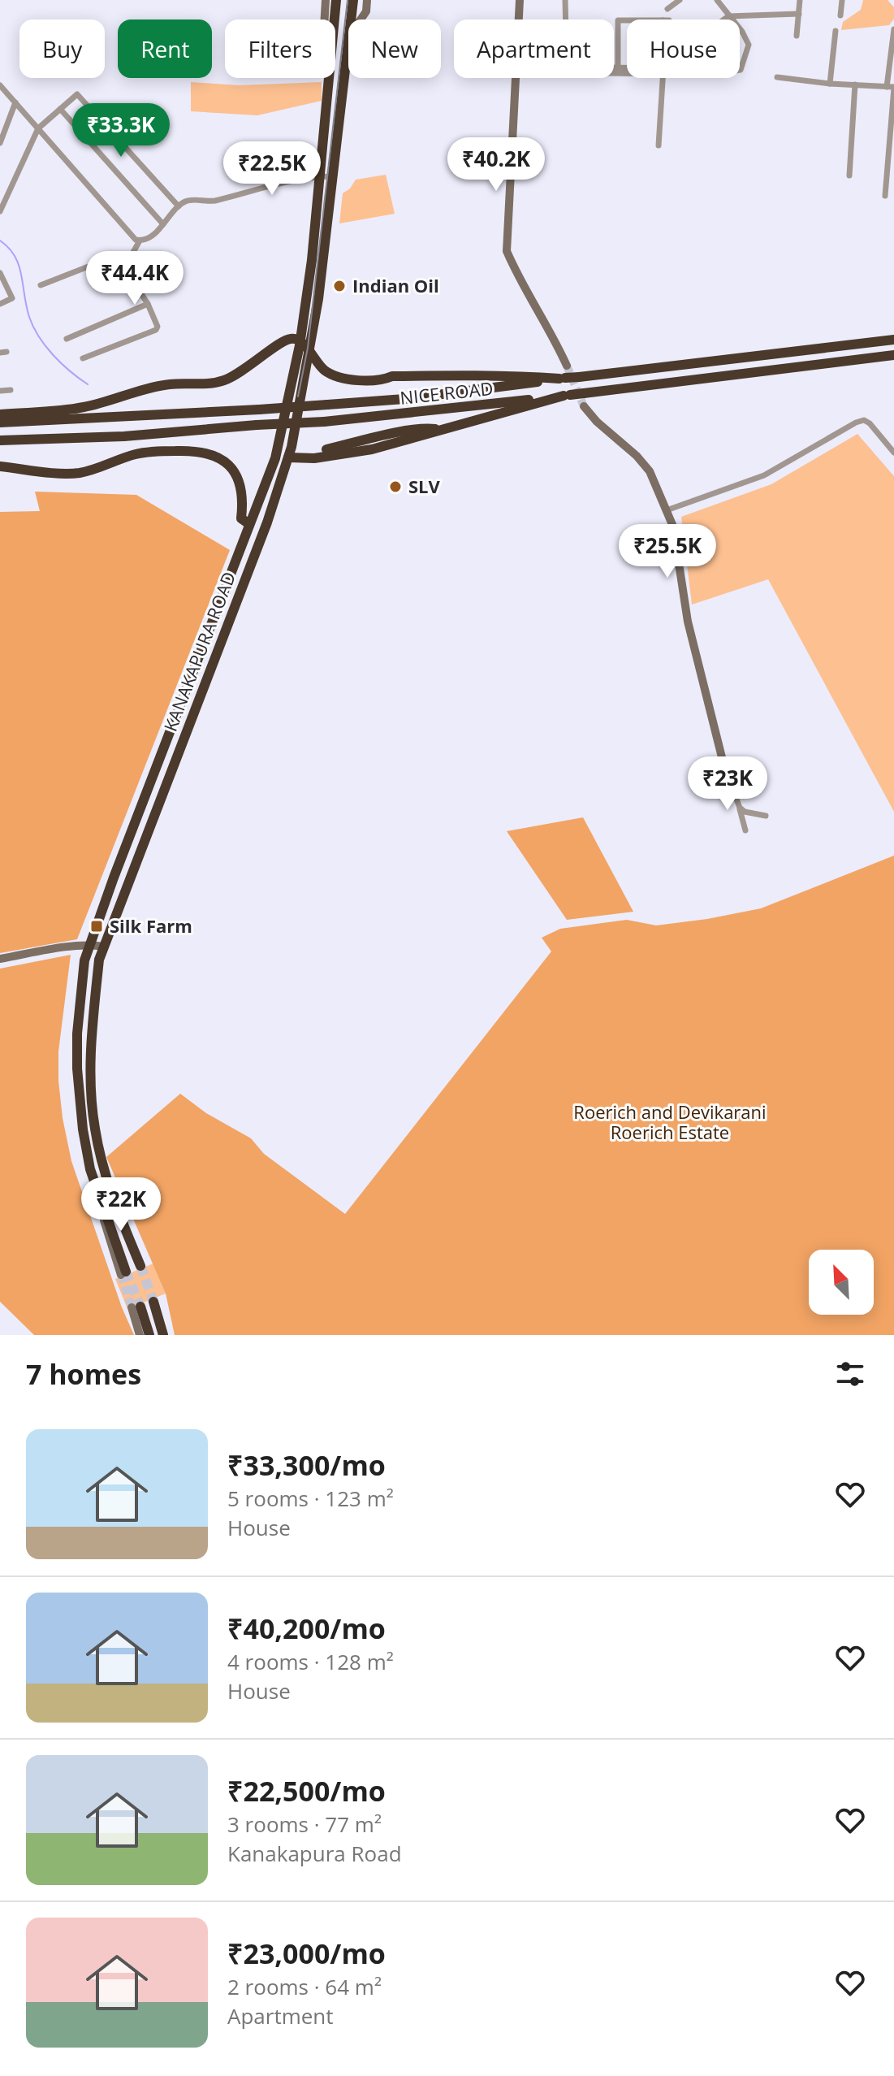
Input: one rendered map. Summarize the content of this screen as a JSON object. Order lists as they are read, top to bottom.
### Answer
{
  "streets": {
    "highway": ["NICE ROAD", "KANAKAPURA ROAD"]
  },
  "parks": ["Roerich and Devikarani Roerich Estate"],
  "places": {
    "other": ["Indian Oil", "SLV"],
    "transit": ["Silk Farm"]
  },
  "north": "top left",
  "page": {
    "chip": [
      "Buy",
      "Rent",
      "Filters",
      "New",
      "Apartment",
      "House"
    ],
    "price": [
      "₹33.3K",
      "₹40.2K",
      "₹22.5K",
      "₹44.4K",
      "₹25.5K",
      "₹23K",
      "₹22K"
    ],
    "heading": "7 homes",
    "list": [
      {
        "name": "₹33,300/mo",
        "note": "5 rooms · 123 m² · House"
      },
      {
        "name": "₹40,200/mo",
        "note": "4 rooms · 128 m² · House"
      },
      {
        "name": "₹22,500/mo",
        "note": "3 rooms · 77 m² · Kanakapura Road"
      },
      {
        "name": "₹23,000/mo",
        "note": "2 rooms · 64 m² · Apartment"
      }
    ]
  }
}
